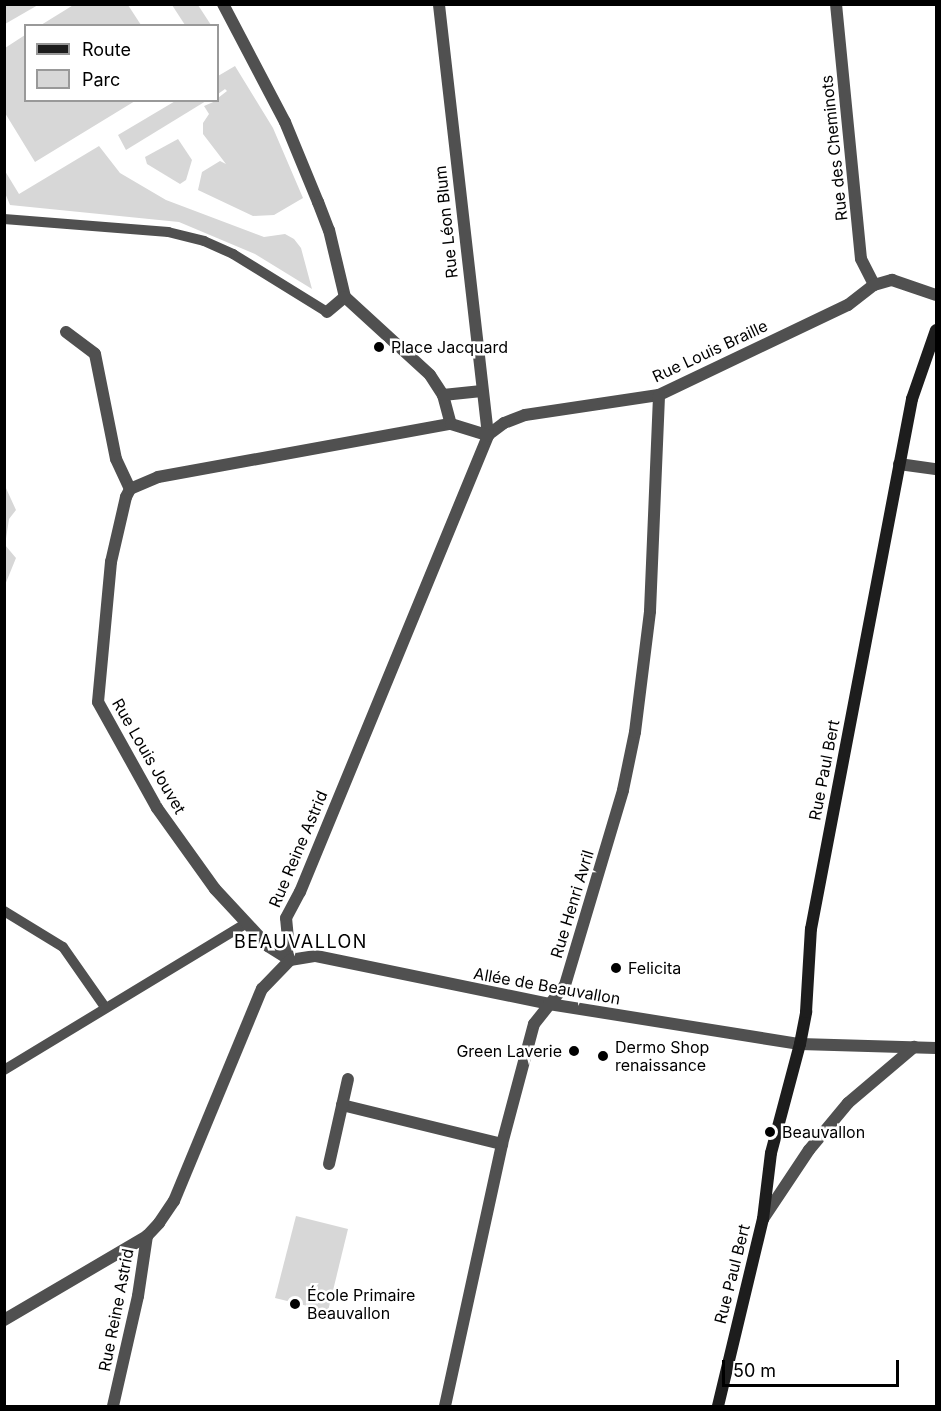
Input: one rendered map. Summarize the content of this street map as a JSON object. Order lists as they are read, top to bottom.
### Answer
{
  "streets": {
    "main road": ["Rue Paul Bert"],
    "street": [
      "Rue des Cheminots",
      "Rue Léon Blum",
      "Rue Louis Braille",
      "Rue Louis Jouvet",
      "Rue Reine Astrid",
      "Rue Henri Avril",
      "Allée de Beauvallon"
    ]
  },
  "crossings": [
    ["Rue des Cheminots", "Rue Louis Braille"],
    ["Rue Léon Blum", "Rue Louis Braille"],
    ["Rue Léon Blum", "Rue Reine Astrid"],
    ["Rue Louis Braille", "Rue Reine Astrid"],
    ["Rue Louis Braille", "Rue Henri Avril"],
    ["Rue Louis Jouvet", "Rue Reine Astrid"],
    ["Rue Louis Jouvet", "Allée de Beauvallon"],
    ["Rue Paul Bert", "Allée de Beauvallon"],
    ["Rue Reine Astrid", "Allée de Beauvallon"],
    ["Rue Henri Avril", "Allée de Beauvallon"]
  ],
  "districts": ["BEAUVALLON"],
  "places": [
    "Place Jacquard",
    "Felicita",
    "Green Laverie",
    "Dermo Shop renaissance",
    "Beauvallon",
    "École Primaire Beauvallon"
  ],
  "legend": ["Route", "Parc"],
  "scale_bar": "50 m"
}
